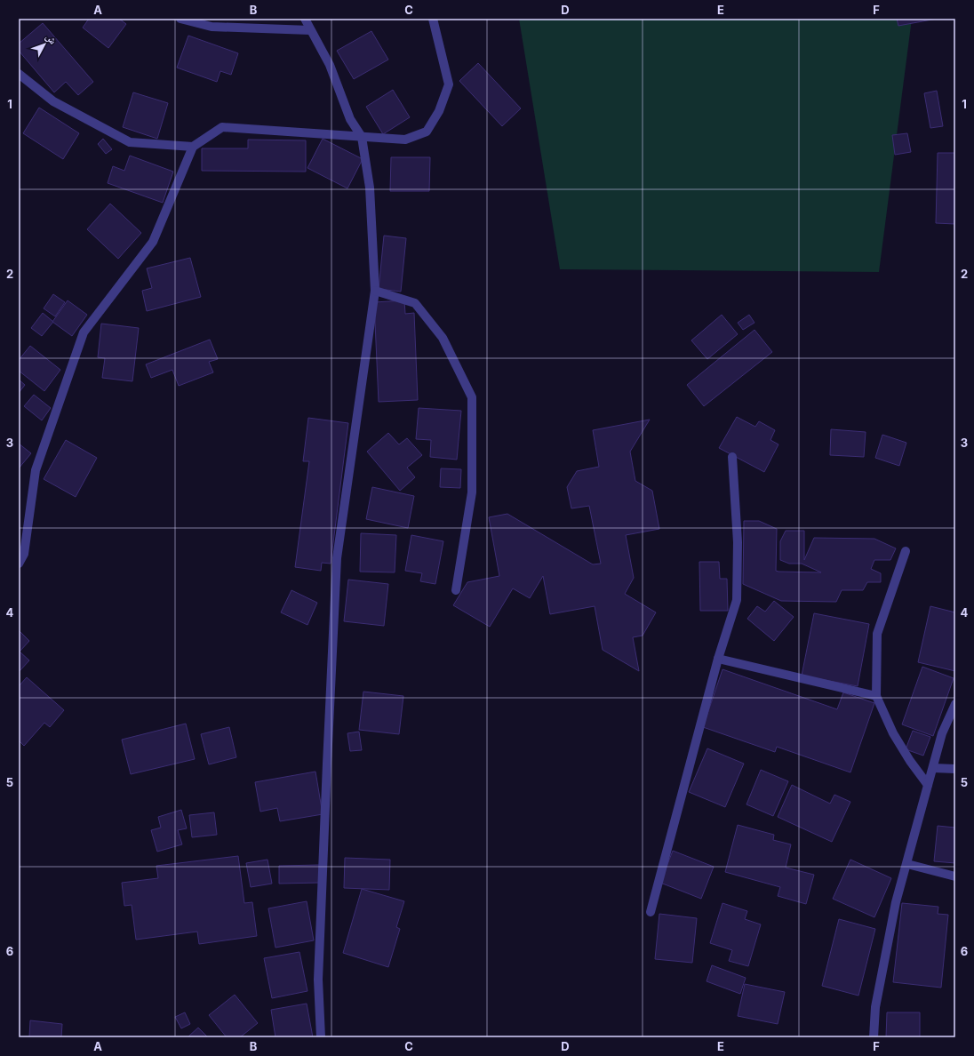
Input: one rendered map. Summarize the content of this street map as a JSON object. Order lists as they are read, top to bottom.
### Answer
{
  "north": "top right",
  "grid": {
    "columns": [
      "A",
      "B",
      "C",
      "D",
      "E",
      "F"
    ],
    "rows": [
      "1",
      "2",
      "3",
      "4",
      "5",
      "6"
    ]
  }
}
